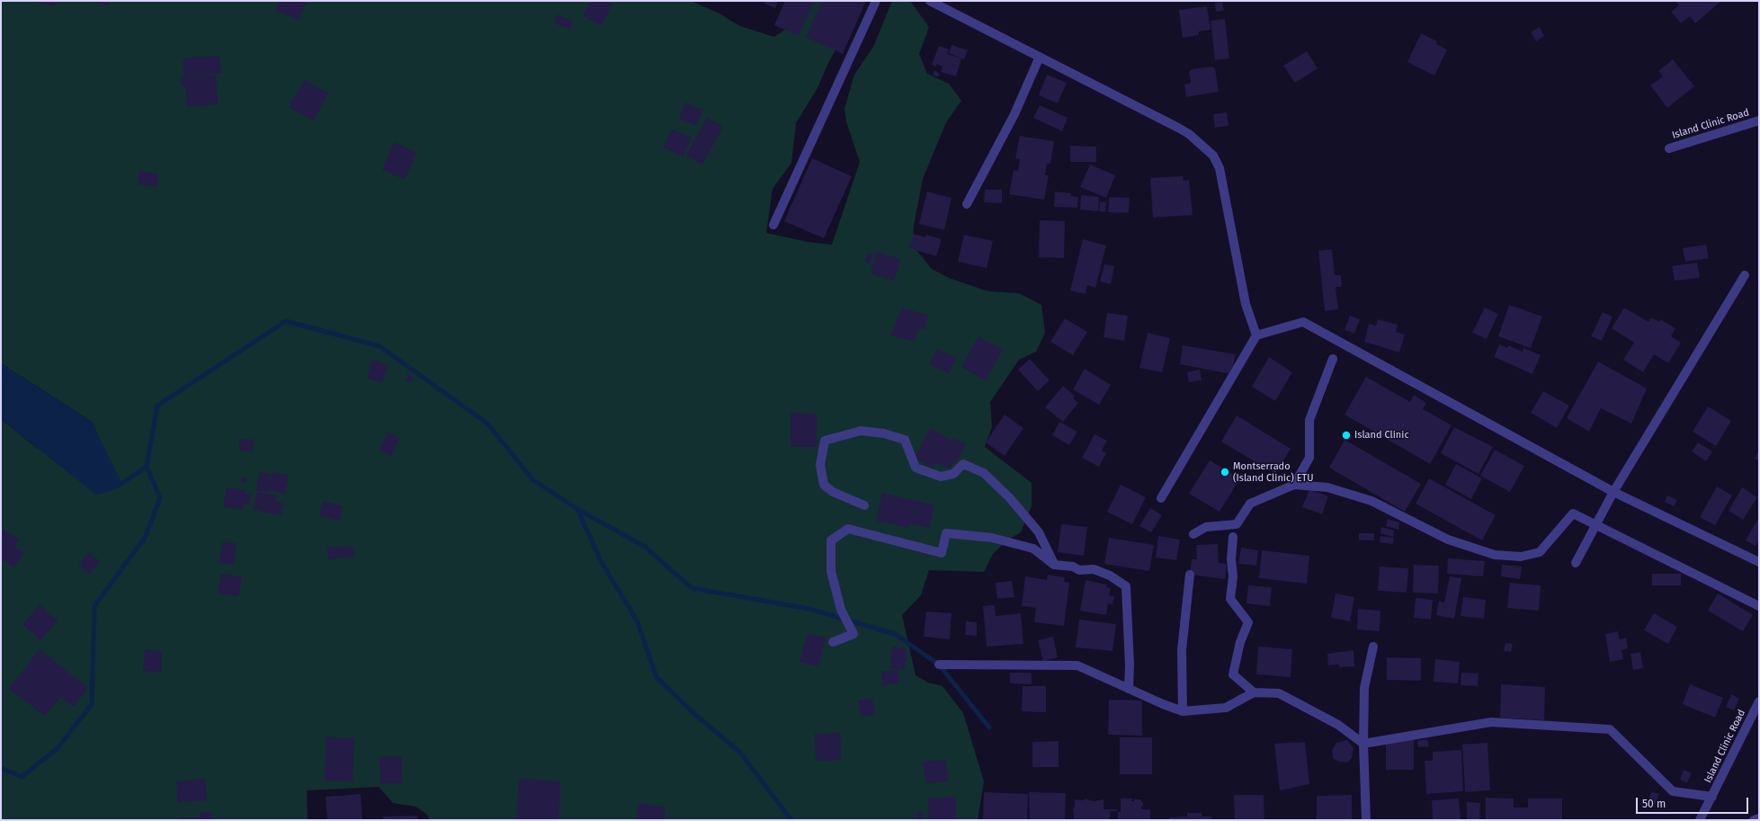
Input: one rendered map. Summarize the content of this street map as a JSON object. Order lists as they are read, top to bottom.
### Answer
{
  "streets": {
    "street": ["Island Clinic Road"]
  },
  "places": ["Island Clinic", "Montserrado (Island Clinic) ETU"],
  "scale_bar": "50 m"
}
